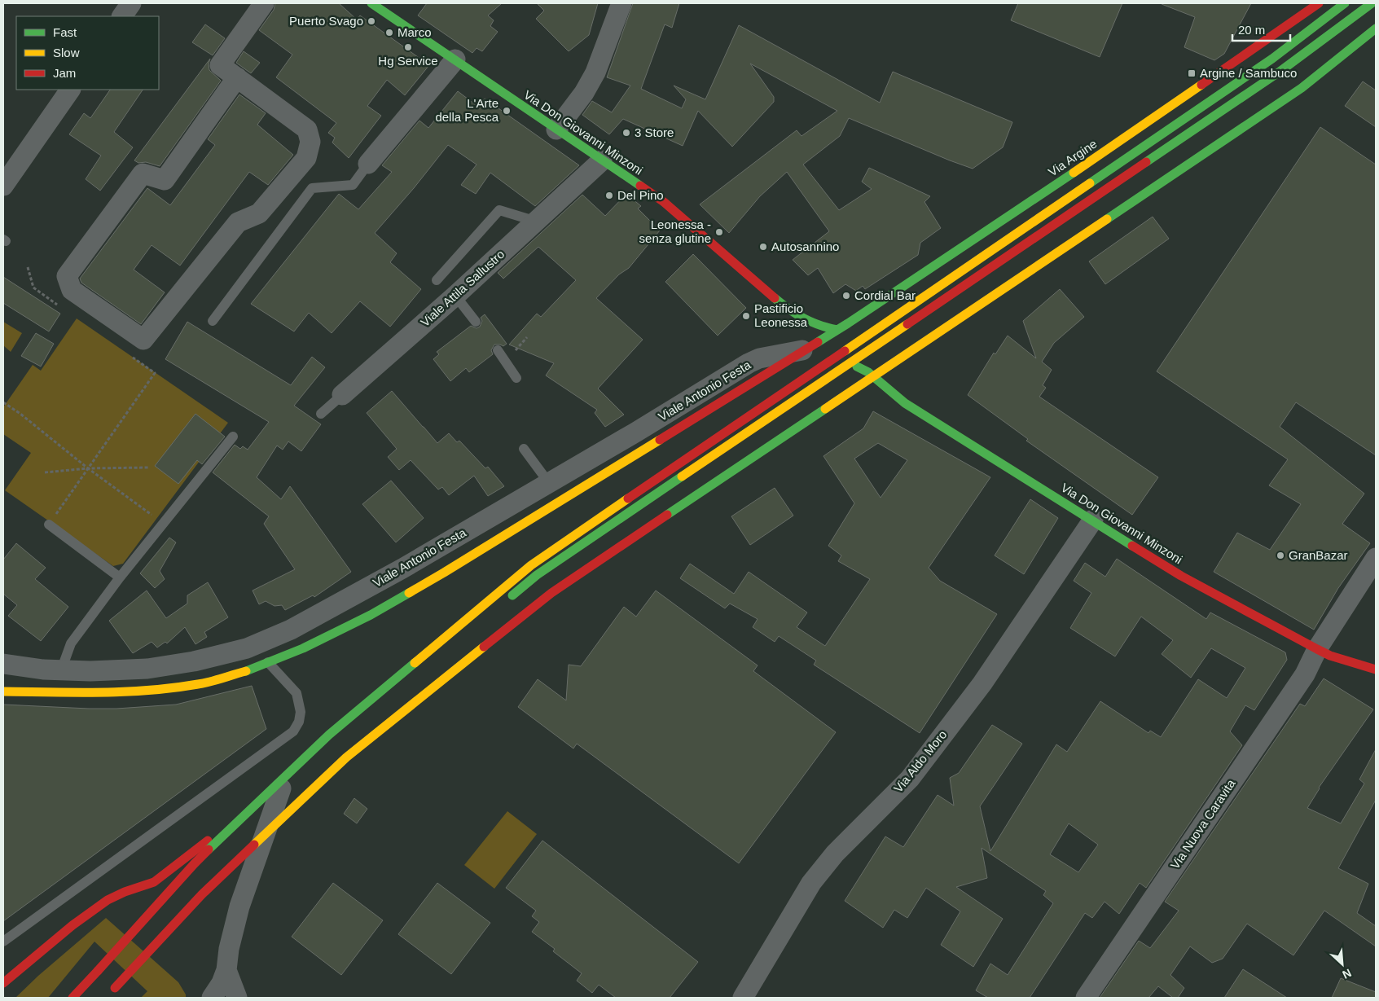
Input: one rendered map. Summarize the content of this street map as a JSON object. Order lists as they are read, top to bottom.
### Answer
{
  "streets": {
    "main road": ["Via Don Giovanni Minzoni", "Via Argine"],
    "street": [
      "Viale Attila Sallustro",
      "Viale Antonio Festa",
      "Via Aldo Moro",
      "Via Nuova Caravita"
    ]
  },
  "crossings": [
    ["Via Don Giovanni Minzoni", "Via Argine"],
    ["Via Don Giovanni Minzoni", "Viale Attila Sallustro"],
    ["Via Don Giovanni Minzoni", "Via Aldo Moro"],
    ["Via Don Giovanni Minzoni", "Via Nuova Caravita"],
    ["Via Argine", "Viale Antonio Festa"]
  ],
  "places": {
    "other": [
      "Puerto Svago",
      "Marco",
      "Hg Service",
      "L'Arte della Pesca",
      "3 Store",
      "Del Pino",
      "Leonessa - senza glutine",
      "Autosannino",
      "Cordial Bar",
      "Pastificio Leonessa",
      "GranBazar"
    ],
    "transit": ["Argine / Sambuco"]
  },
  "legend": ["Fast", "Slow", "Jam"],
  "scale_bar": "20 m",
  "north": "bottom right"
}
